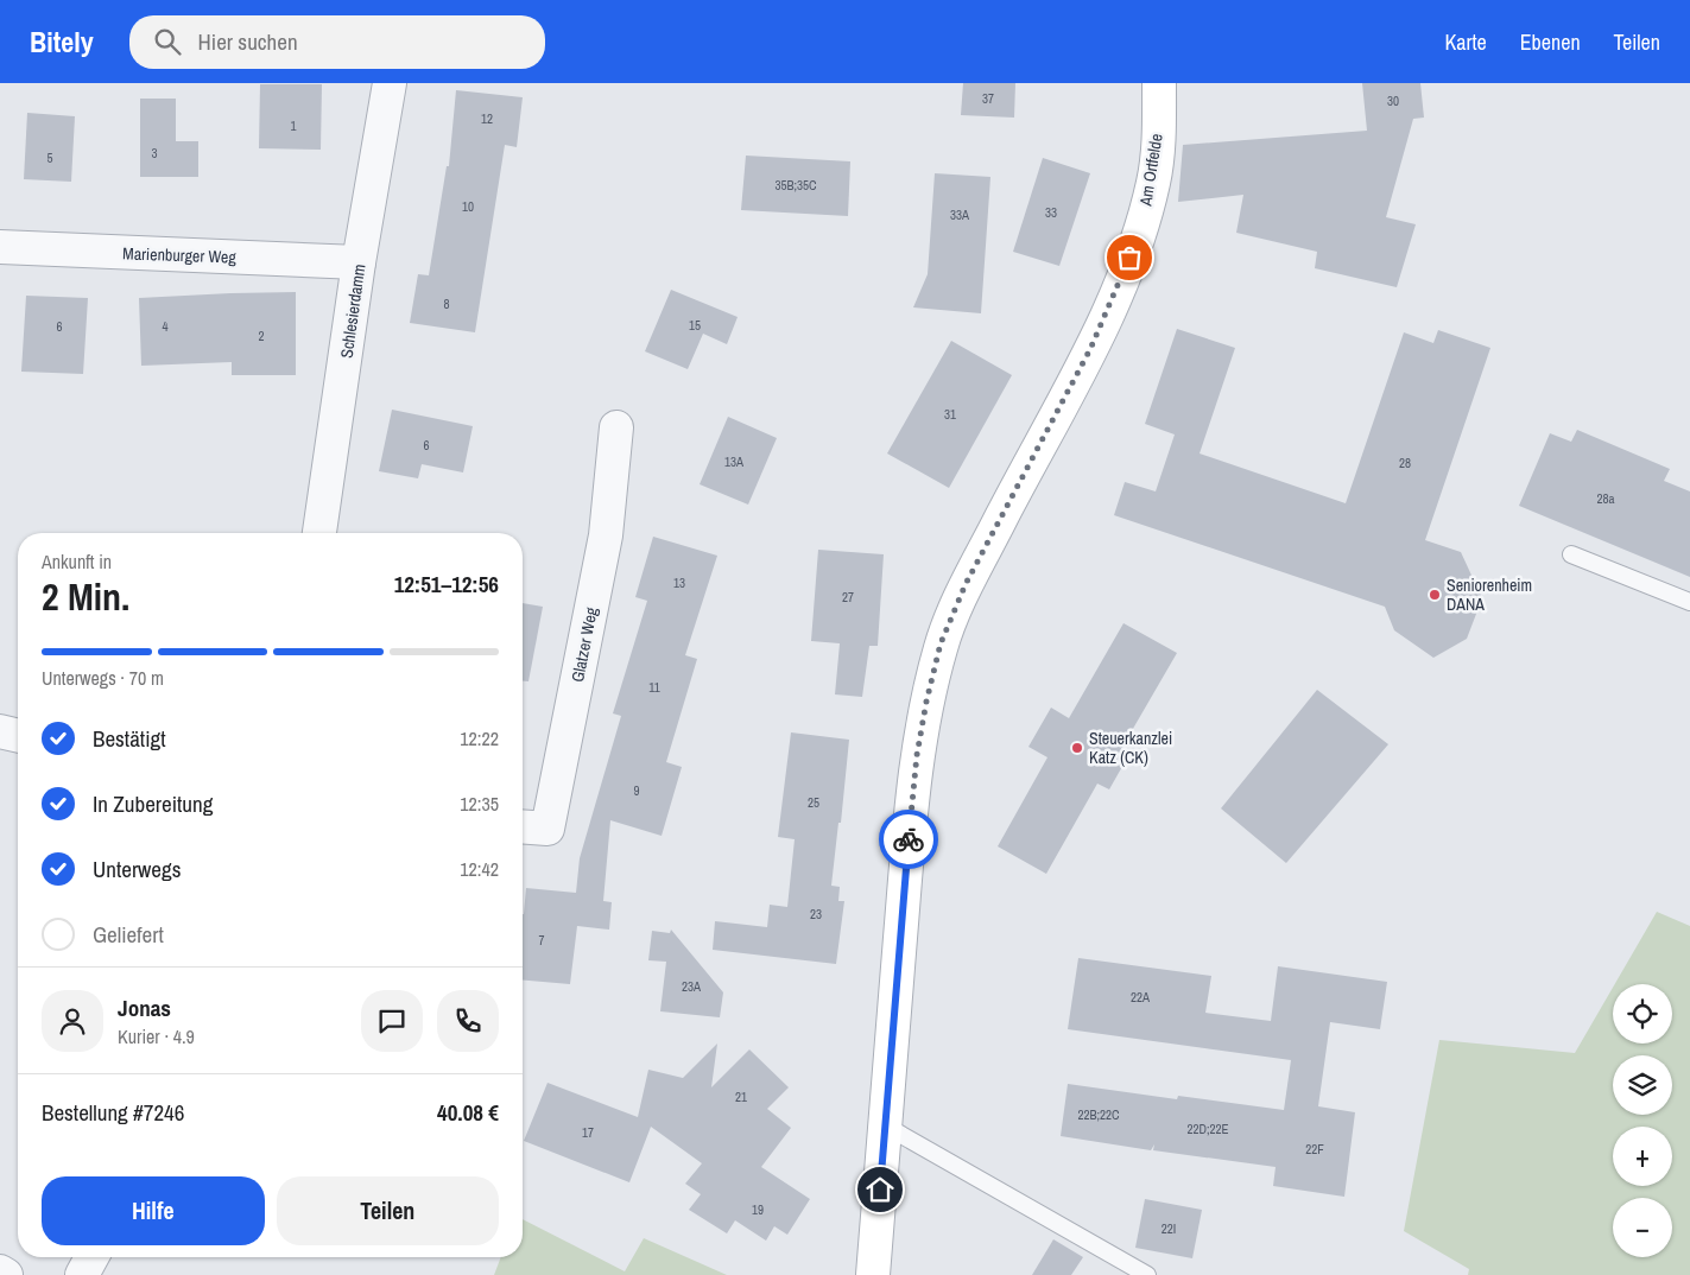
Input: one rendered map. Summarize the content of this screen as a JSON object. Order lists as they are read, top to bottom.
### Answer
{
  "streets": {
    "main road": ["Am Ortfelde"],
    "street": ["Marienburger Weg", "Schlesierdamm", "Glatzer Weg"]
  },
  "crossings": [
    ["Marienburger Weg", "Schlesierdamm"]
  ],
  "places": ["Seniorenheim DANA", "Steuerkanzlei Katz (CK)"],
  "house_numbers": [
    "37",
    "30",
    "12",
    "1",
    "3",
    "5",
    "35B;35C",
    "10",
    "33",
    "33A",
    "8",
    "15",
    "6",
    "4",
    "2",
    "31",
    "6",
    "13A",
    "28",
    "28a",
    "13",
    "27",
    "11",
    "9",
    "25",
    "23",
    "7",
    "23A",
    "22A",
    "21",
    "22B;22C",
    "22D;22E",
    "17",
    "22F",
    "19",
    "22I"
  ],
  "page": {
    "header": "Bitely",
    "search": "Hier suchen",
    "nav": ["Karte", "Ebenen", "Teilen"],
    "heading": ["2 Min.", "Ankunft in", "12:51–12:56"],
    "panel": [
      "Jonas",
      "Kurier · 4.9",
      "Bestellung #7246",
      "40.08 €"
    ],
    "bar": "Unterwegs · 70 m",
    "list": [
      ["Bestätigt", "12:22"],
      ["In Zubereitung", "12:35"],
      ["Unterwegs", "12:42"],
      "Geliefert"
    ],
    "map_buttons": ["+", "−"],
    "buttons": ["Hilfe", "Teilen"]
  }
}
